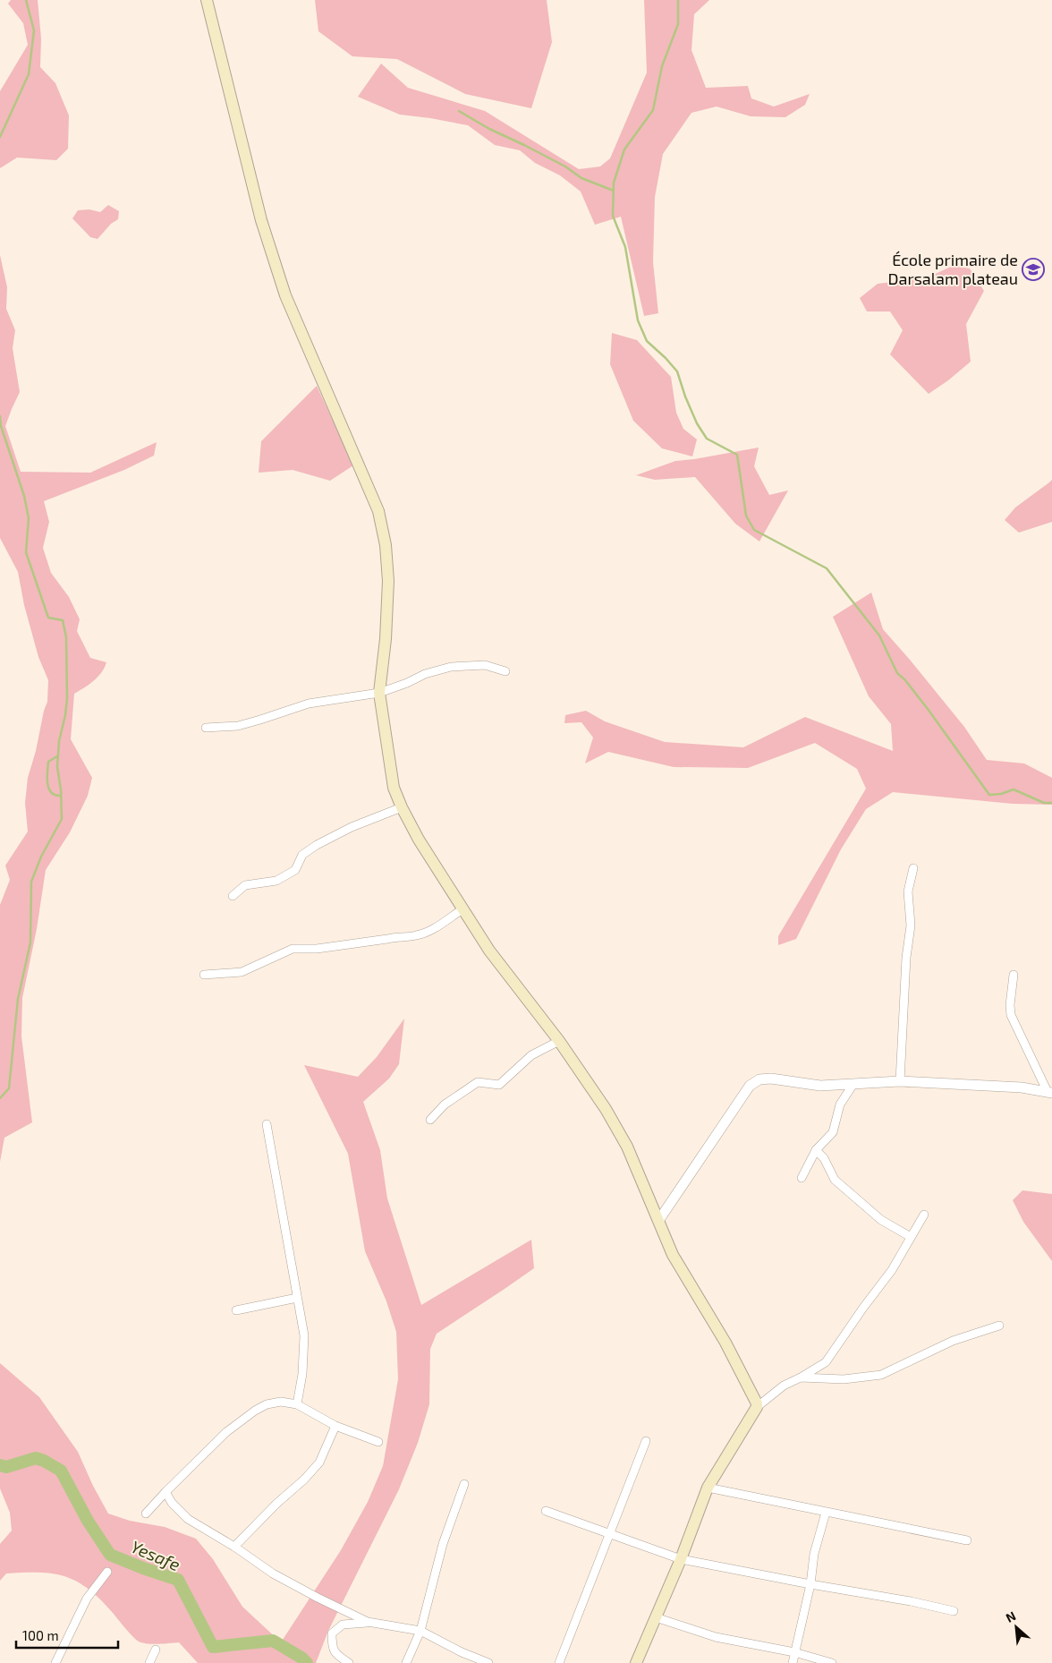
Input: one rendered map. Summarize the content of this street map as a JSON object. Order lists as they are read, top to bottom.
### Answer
{
  "water": ["Yesafe"],
  "places": {
    "school or university": ["École primaire de Darsalam plateau"]
  },
  "scale_bar": "100 m",
  "north": "top left"
}
